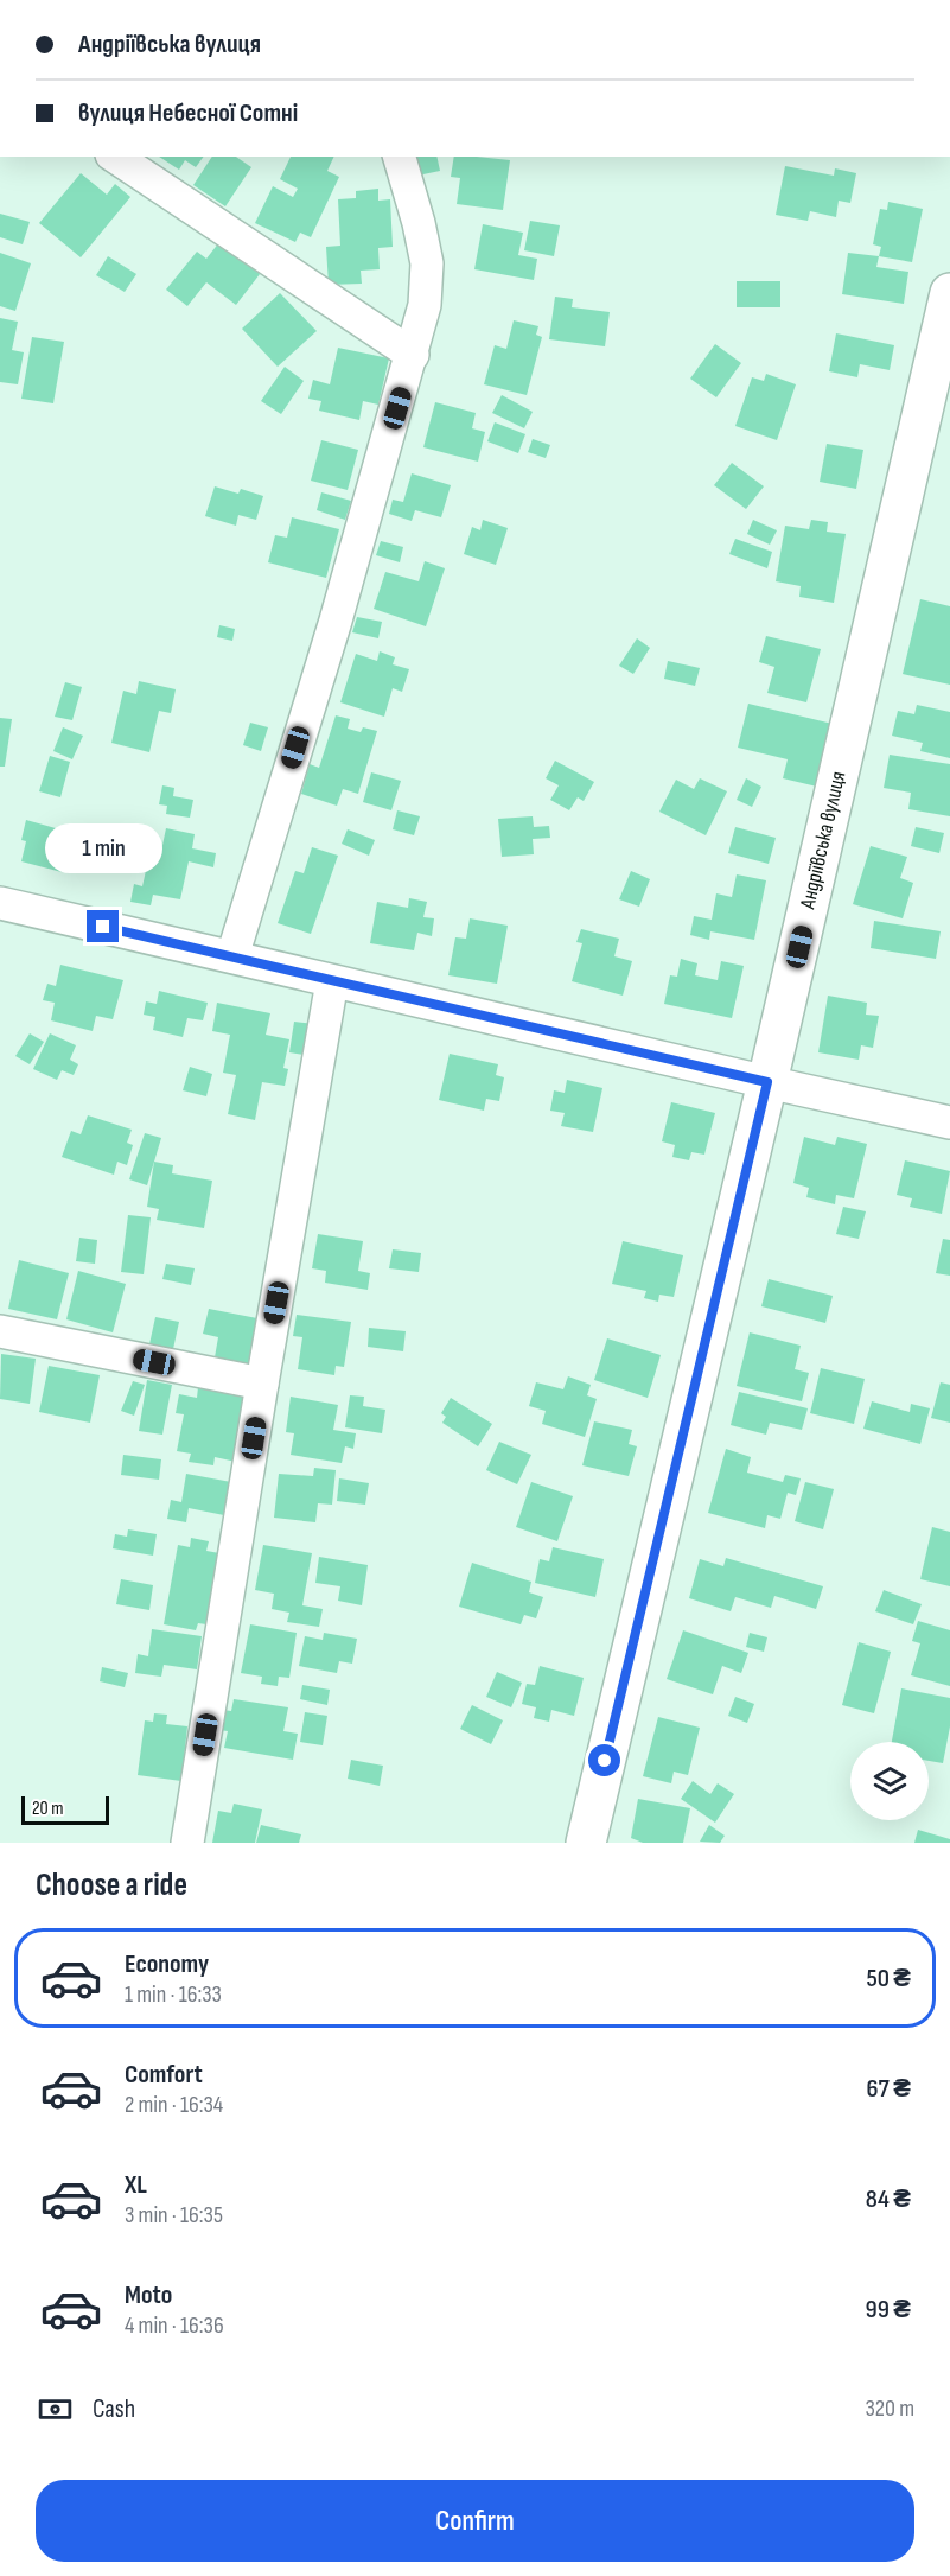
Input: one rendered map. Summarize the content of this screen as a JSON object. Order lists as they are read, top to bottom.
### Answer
{
  "streets": {
    "main road": ["Андріївська вулиця"]
  },
  "scale_bar": "20 m",
  "page": {
    "banner": ["Андріївська вулиця", "вулиця Небесної Сотні"],
    "bubble": "1 min",
    "scale": "20 m",
    "heading": "Choose a ride",
    "list": [
      {
        "name": "Economy",
        "note": "1 min · 16:33",
        "value": "50 ₴"
      },
      {
        "name": "Comfort",
        "note": "2 min · 16:34",
        "value": "67 ₴"
      },
      {
        "name": "XL",
        "note": "3 min · 16:35",
        "value": "84 ₴"
      },
      {
        "name": "Moto",
        "note": "4 min · 16:36",
        "value": "99 ₴"
      }
    ],
    "pay": ["Cash", "320 m"],
    "buttons": "Confirm"
  }
}
